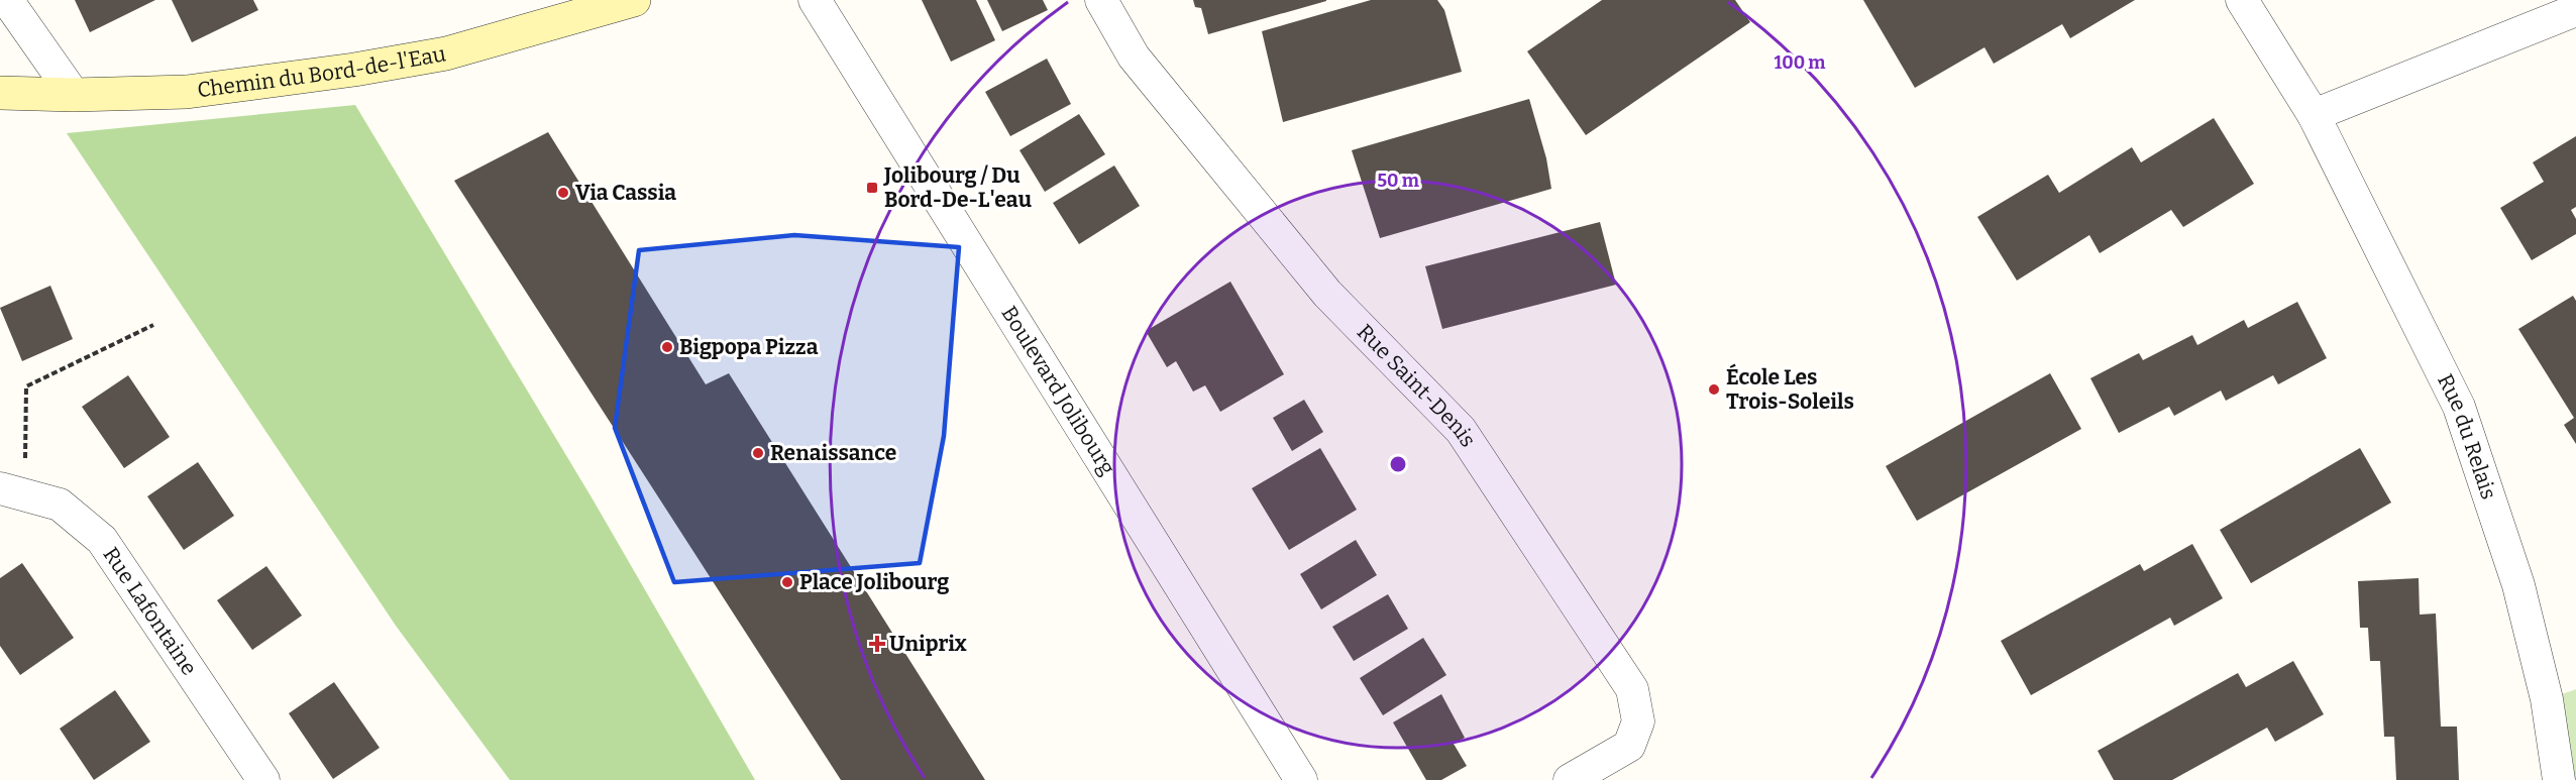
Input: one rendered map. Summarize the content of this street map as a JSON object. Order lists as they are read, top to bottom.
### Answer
{
  "streets": {
    "street": [
      "Chemin du Bord-de-l'Eau",
      "Rue Saint-Denis",
      "Boulevard Jolibourg",
      "Rue du Relais",
      "Rue Lafontaine"
    ]
  },
  "places": {
    "transit": ["Jolibourg / Du Bord-De-L'eau"],
    "other": [
      "Via Cassia",
      "Bigpopa Pizza",
      "École Les Trois-Soleils",
      "Renaissance",
      "Place Jolibourg"
    ],
    "health": ["Uniprix"]
  },
  "rings": ["100 m", "50 m"]
}
